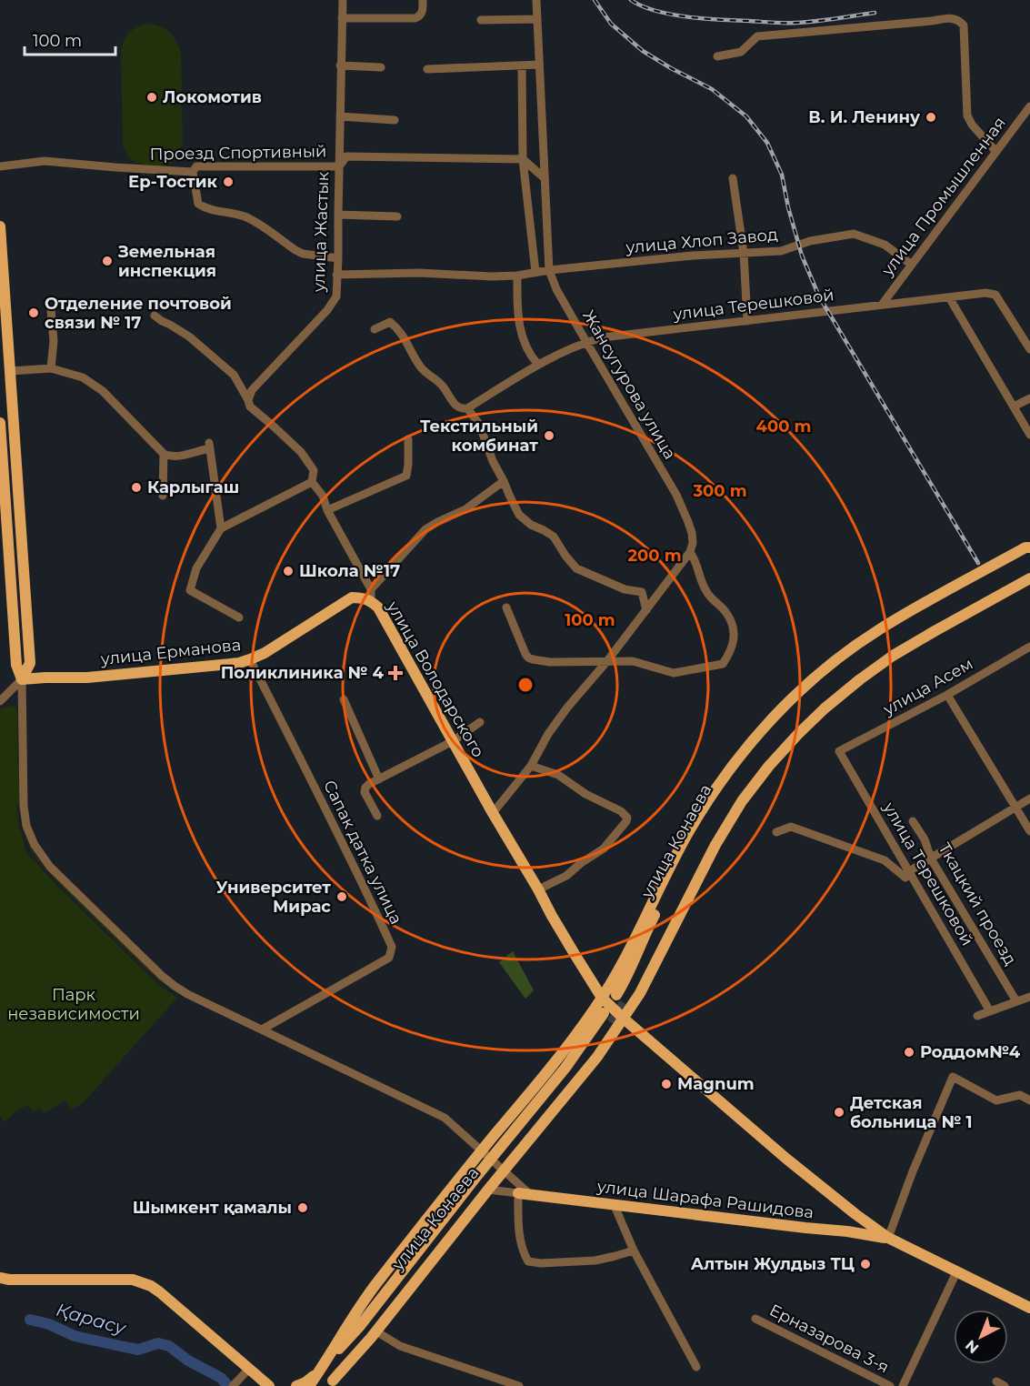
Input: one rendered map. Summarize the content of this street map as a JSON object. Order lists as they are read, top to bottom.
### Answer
{
  "streets": {
    "main road": [
      "улица Ерманова",
      "улица Володарского",
      "улица Конаева",
      "улица Шарафа Рашидова"
    ],
    "street": [
      "Проезд Спортивный",
      "улица Промышленная",
      "улица Жастык",
      "улица Хлоп Завод",
      "улица Терешковой",
      "Жансугурова улица",
      "улица Асем",
      "Сапак датка улица",
      "Ткацкий проезд",
      "Ерназарова 3-я"
    ]
  },
  "crossings": [
    ["Проезд Спортивный", "улица Жастык"],
    ["улица Промышленная", "улица Хлоп Завод"],
    ["улица Промышленная", "улица Терешковой"],
    ["улица Жастык", "улица Хлоп Завод"],
    ["улица Жастык", "улица Володарского"],
    ["улица Хлоп Завод", "Жансугурова улица"],
    ["улица Терешковой", "Жансугурова улица"],
    ["улица Терешковой", "улица Асем"],
    ["улица Ерманова", "улица Володарского"],
    ["улица Ерманова", "Сапак датка улица"],
    ["улица Володарского", "улица Конаева"],
    ["улица Володарского", "улица Шарафа Рашидова"]
  ],
  "water": ["Қарасу"],
  "parks": ["Парк независимости"],
  "places": {
    "other": [
      "Локомотив",
      "В. И. Ленину",
      "Ер-Тостик",
      "Земельная инспекция",
      "Отделение почтовой связи № 17",
      "Текстильный комбинат",
      "Карлыгаш",
      "Школа №17",
      "Университет Мирас",
      "Роддом№4",
      "Magnum",
      "Детская больница № 1",
      "Шымкент қамалы",
      "Алтын Жулдыз ТЦ"
    ],
    "health": ["Поликлиника № 4"]
  },
  "scale_bar": "100 m",
  "north": "bottom left",
  "rings": [
    "400 m",
    "300 m",
    "200 m",
    "100 m"
  ]
}
